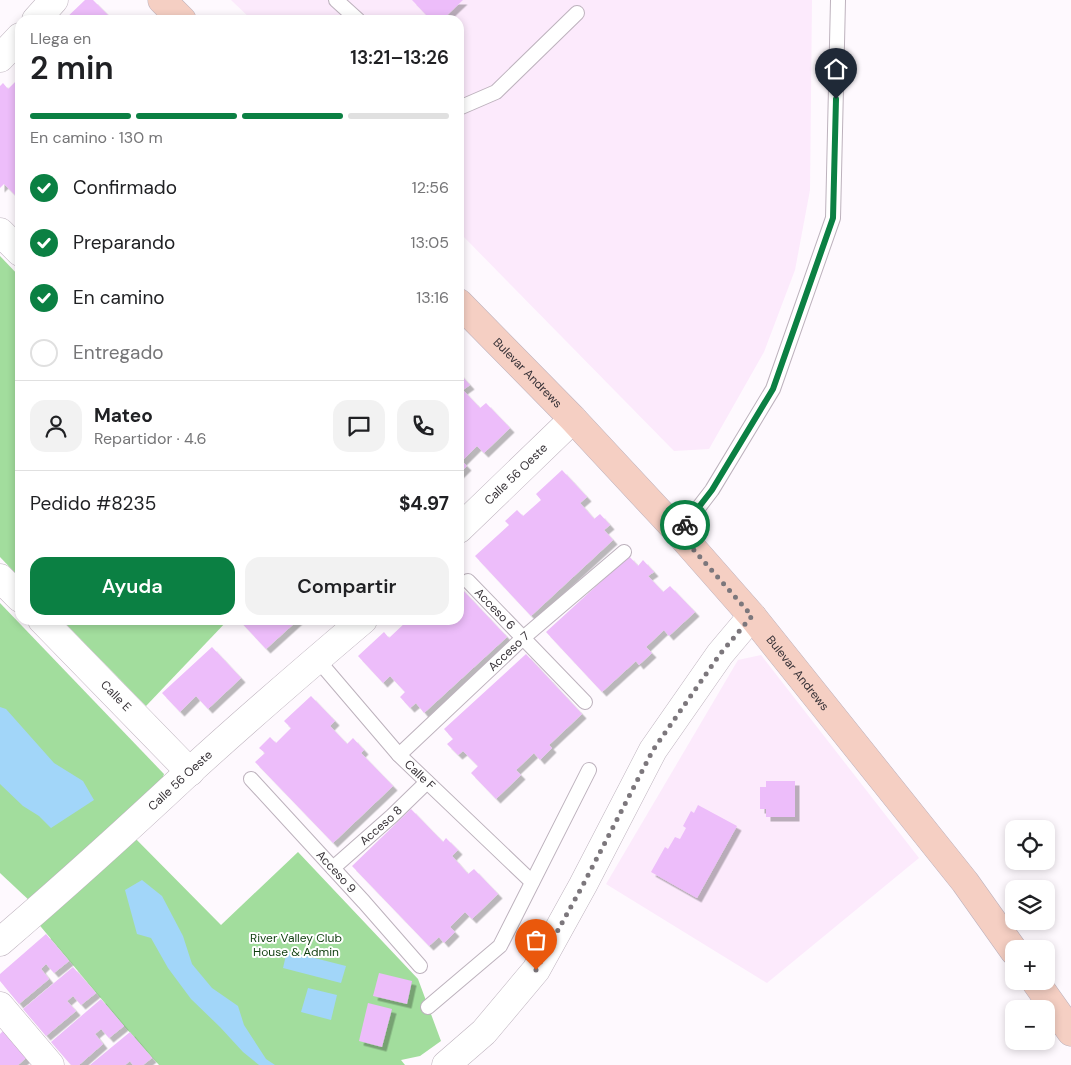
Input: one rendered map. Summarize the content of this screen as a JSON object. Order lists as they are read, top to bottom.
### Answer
{
  "streets": {
    "main road": ["Bulevar Andrews"],
    "street": ["Calle 56 Oeste", "Calle E"],
    "lane": [
      "Acceso 6",
      "Acceso 7",
      "Calle F",
      "Acceso 8",
      "Acceso 9"
    ]
  },
  "crossings": [
    ["Bulevar Andrews", "Calle 56 Oeste"],
    ["Calle 56 Oeste", "Calle E"],
    ["Calle 56 Oeste", "Calle F"],
    ["Acceso 6", "Acceso 7"],
    ["Acceso 7", "Calle F"],
    ["Calle F", "Acceso 8"],
    ["Acceso 8", "Acceso 9"]
  ],
  "parks": ["River Valley Club House & Admin"],
  "page": {
    "heading": ["2 min", "Llega en", "13:21–13:26"],
    "panel": [
      "Mateo",
      "Repartidor · 4.6",
      "Pedido #8235",
      "$4.97"
    ],
    "bar": "En camino · 130 m",
    "list": [
      ["Confirmado", "12:56"],
      ["Preparando", "13:05"],
      ["En camino", "13:16"],
      "Entregado"
    ],
    "buttons": ["Ayuda", "Compartir"],
    "map_buttons": ["+", "−"]
  }
}
